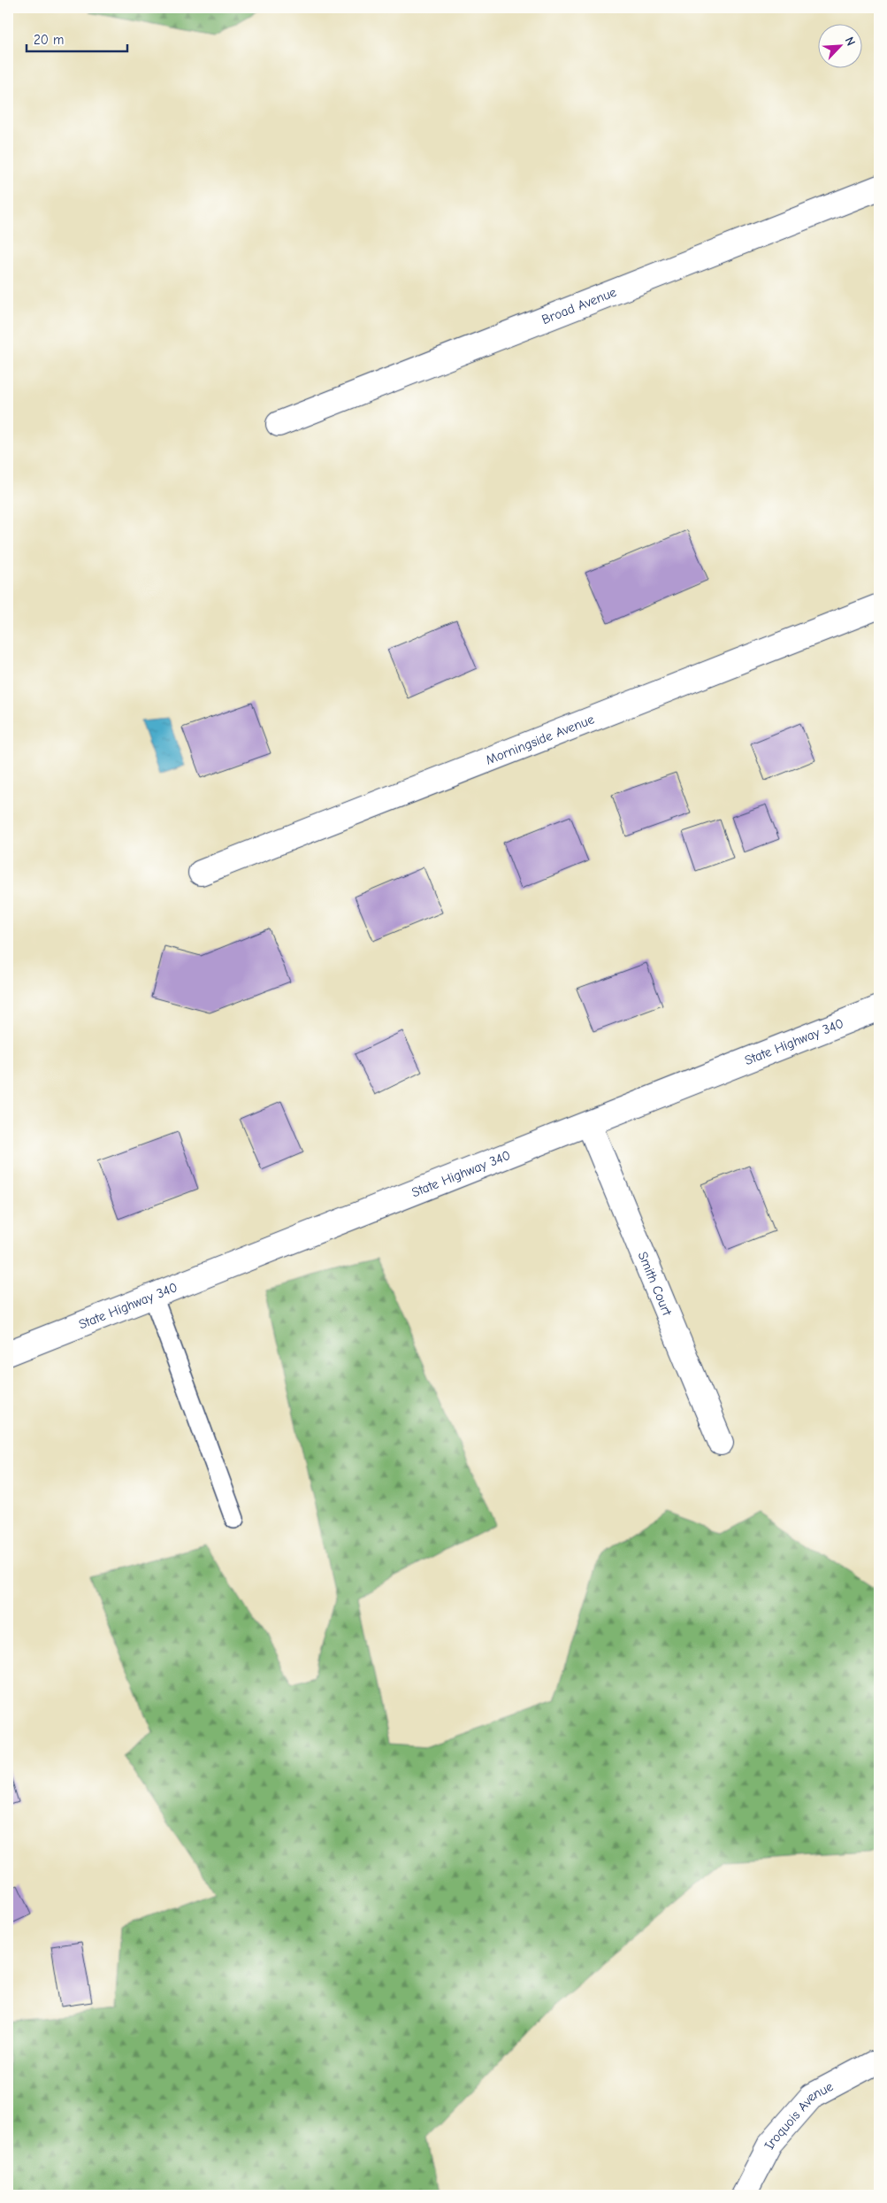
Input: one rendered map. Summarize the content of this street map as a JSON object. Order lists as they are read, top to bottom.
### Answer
{
  "streets": {
    "street": [
      "Broad Avenue",
      "Morningside Avenue",
      "State Highway 340",
      "Smith Court",
      "Iroquois Avenue"
    ]
  },
  "crossings": [
    ["State Highway 340", "Smith Court"]
  ],
  "scale_bar": "20 m",
  "north": "top right"
}
